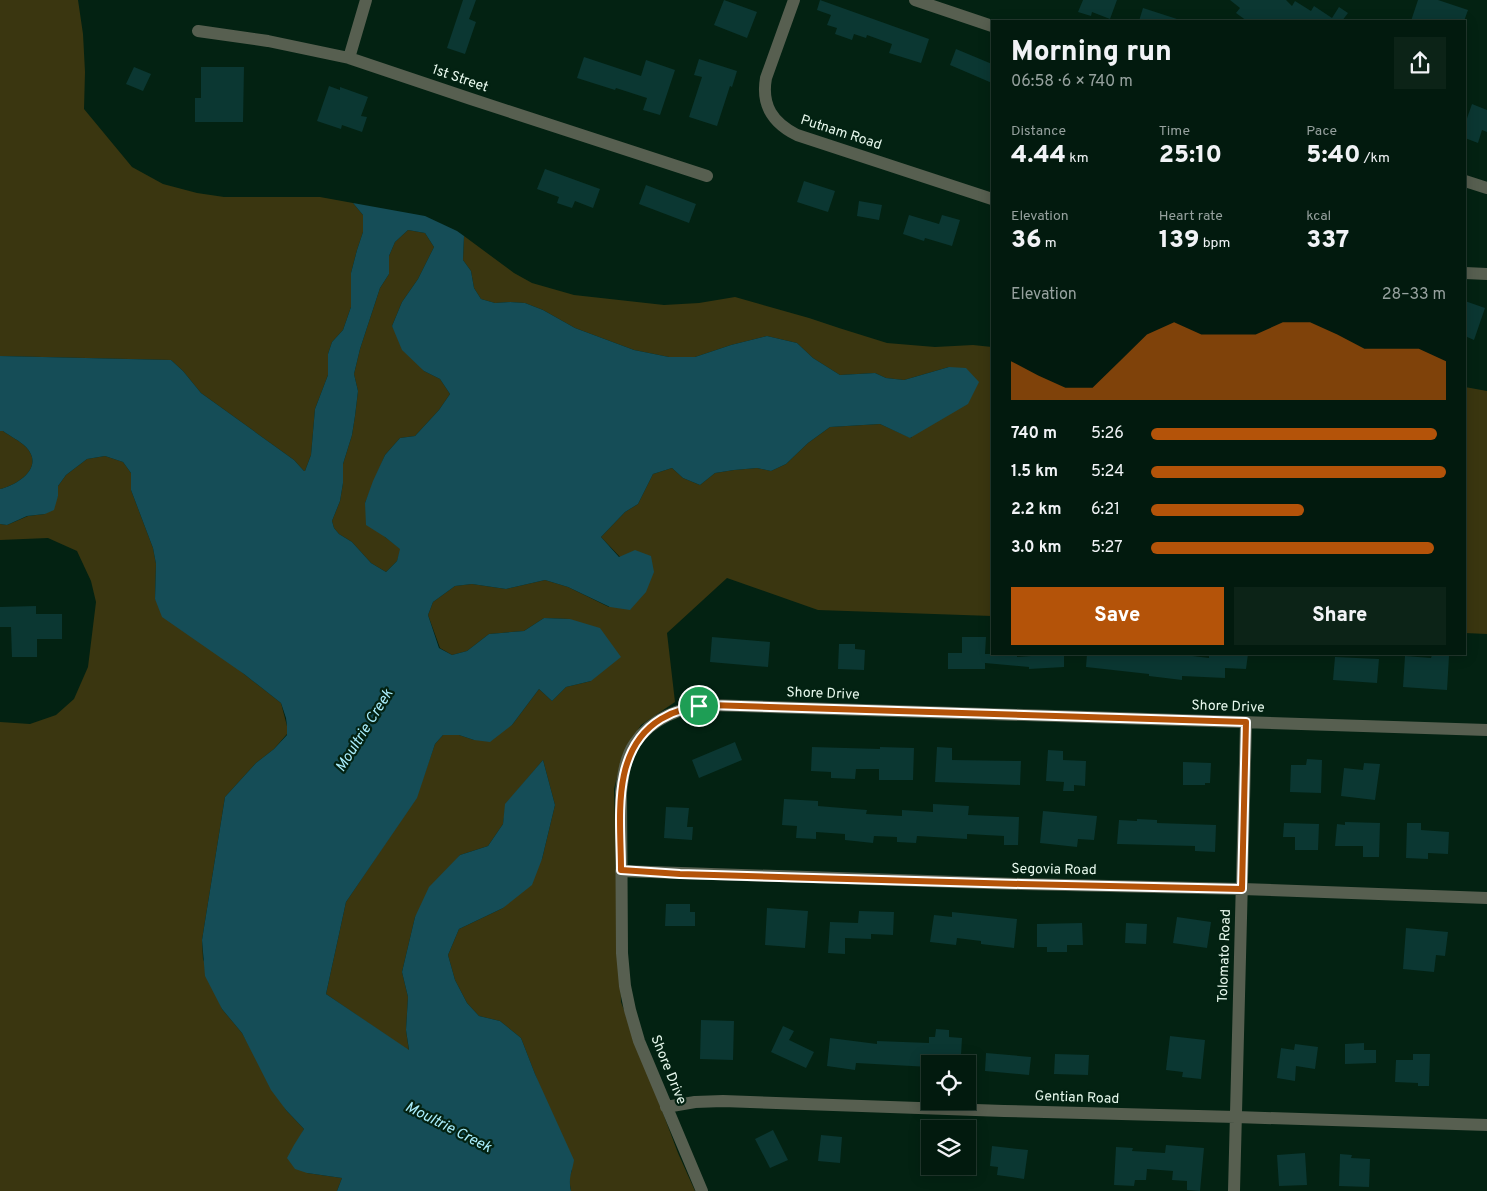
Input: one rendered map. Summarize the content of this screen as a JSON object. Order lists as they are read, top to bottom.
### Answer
{
  "streets": {
    "street": [
      "1st Street",
      "Putnam Road",
      "Shore Drive",
      "Segovia Road",
      "Tolomato Road",
      "Gentian Road"
    ]
  },
  "crossings": [
    ["Shore Drive", "Segovia Road"],
    ["Shore Drive", "Tolomato Road"],
    ["Shore Drive", "Gentian Road"],
    ["Segovia Road", "Tolomato Road"],
    ["Tolomato Road", "Gentian Road"]
  ],
  "water": ["Moultrie Creek"],
  "page": {
    "heading": ["Morning run", "06:58 · 6 × 740 m"],
    "stats": [
      ["Distance", "4.44 km"],
      ["Time", "25:10"],
      ["Pace", "5:40 /km"],
      ["Elevation", "36 m"],
      ["Heart rate", "139 bpm"],
      ["kcal", "337"]
    ],
    "chart": ["Elevation", "28–33 m"],
    "list": [
      {
        "name": "740 m",
        "note": "5:26"
      },
      {
        "name": "1.5 km",
        "note": "5:24"
      },
      {
        "name": "2.2 km",
        "note": "6:21"
      },
      {
        "name": "3.0 km",
        "note": "5:27"
      }
    ],
    "buttons": ["Save", "Share"]
  }
}
